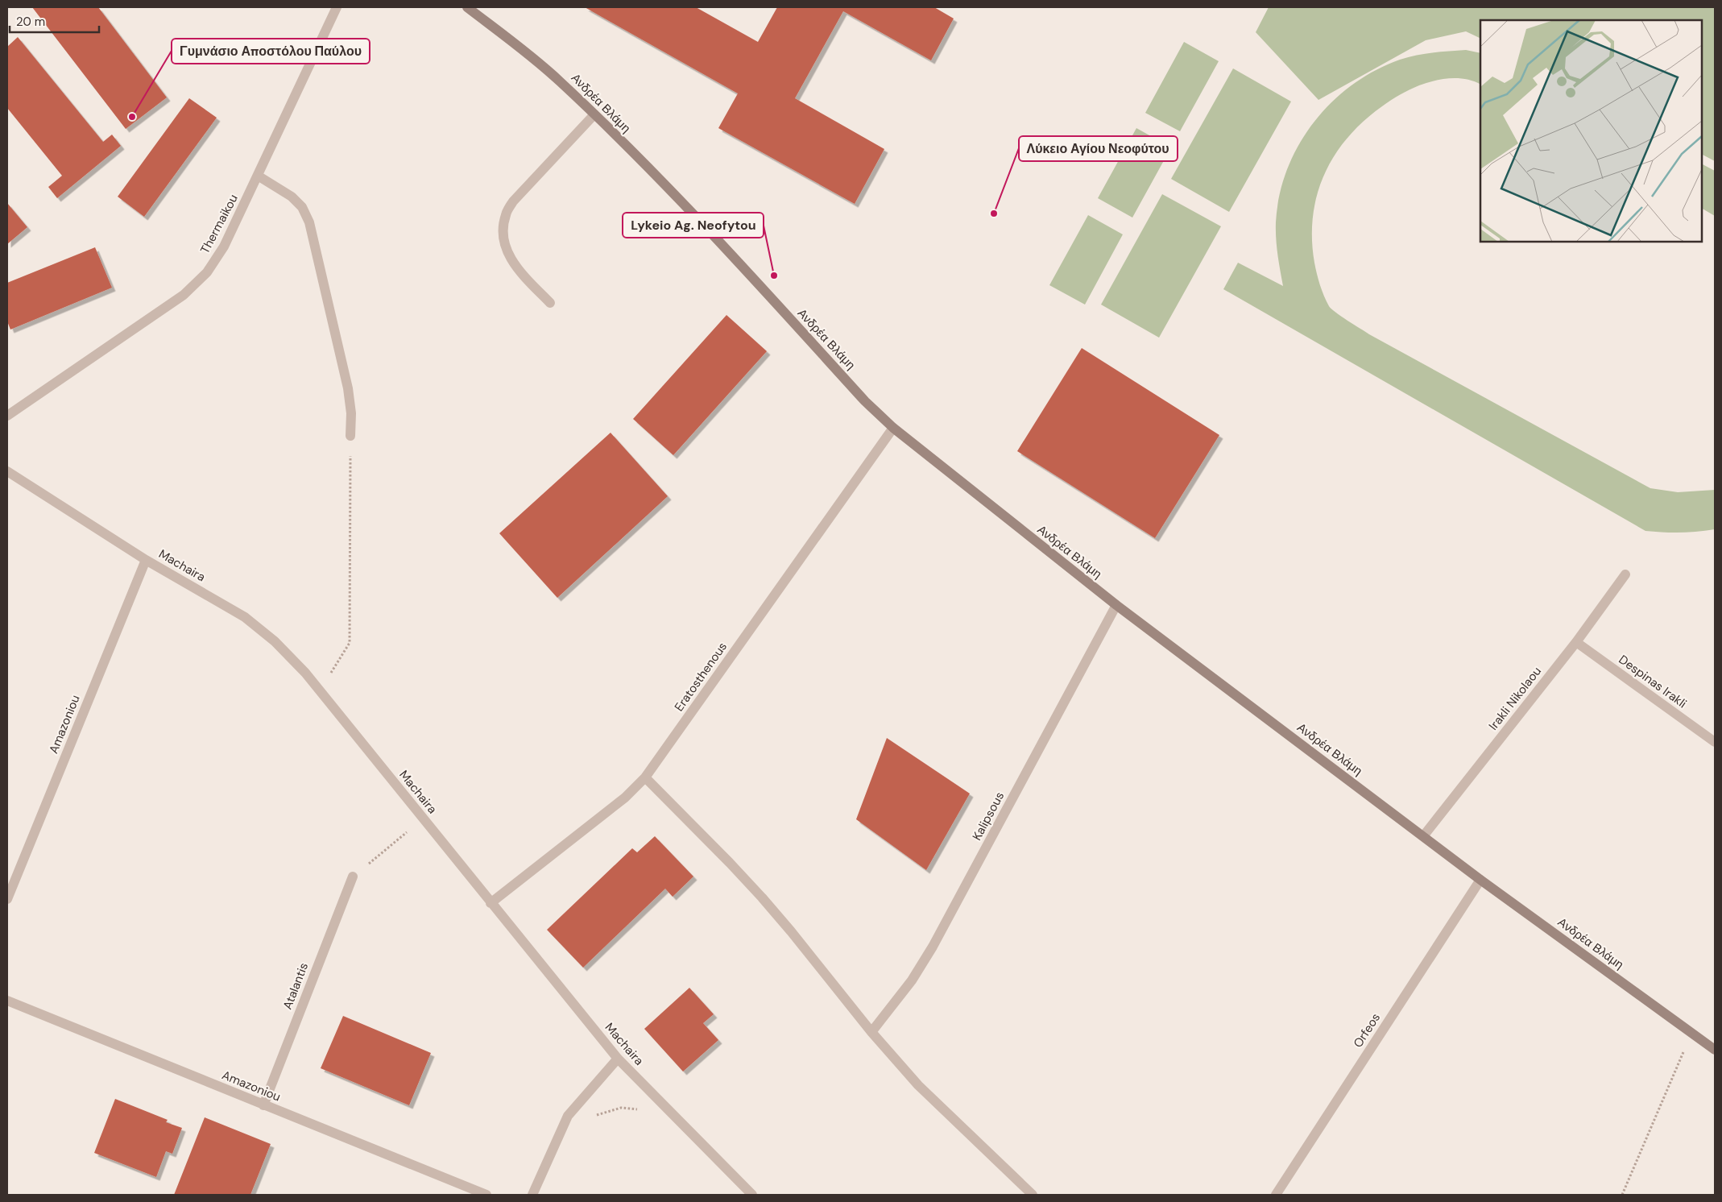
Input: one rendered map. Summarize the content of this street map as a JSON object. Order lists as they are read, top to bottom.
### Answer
{
  "streets": {
    "street": [
      "Ανδρέα Βλάμη",
      "Thermaikou",
      "Machaira",
      "Eratosthenous",
      "Despinas Irakli",
      "Irakli Nikolaou",
      "Amazoniou",
      "Kalipsous",
      "Atalantis",
      "Orfeos"
    ]
  },
  "crossings": [
    ["Ανδρέα Βλάμη", "Eratosthenous"],
    ["Ανδρέα Βλάμη", "Irakli Nikolaou"],
    ["Ανδρέα Βλάμη", "Kalipsous"],
    ["Ανδρέα Βλάμη", "Orfeos"],
    ["Machaira", "Eratosthenous"],
    ["Machaira", "Amazoniou"],
    ["Despinas Irakli", "Irakli Nikolaou"],
    ["Amazoniou", "Atalantis"]
  ],
  "places": ["Γυμνάσιο Αποστόλου Παύλου", "Λύκειο Αγίου Νεοφύτου", "Lykeio Ag. Neofytou"],
  "scale_bar": "20 m"
}
